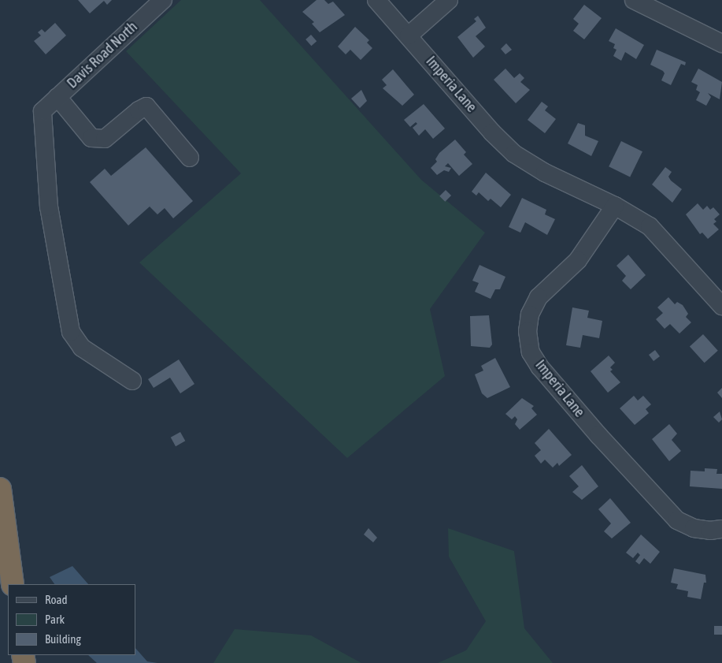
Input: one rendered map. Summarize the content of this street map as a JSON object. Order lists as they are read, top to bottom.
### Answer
{
  "streets": {
    "street": ["Davis Road North", "Imperia Lane"]
  },
  "legend": ["Road", "Park", "Building"]
}
